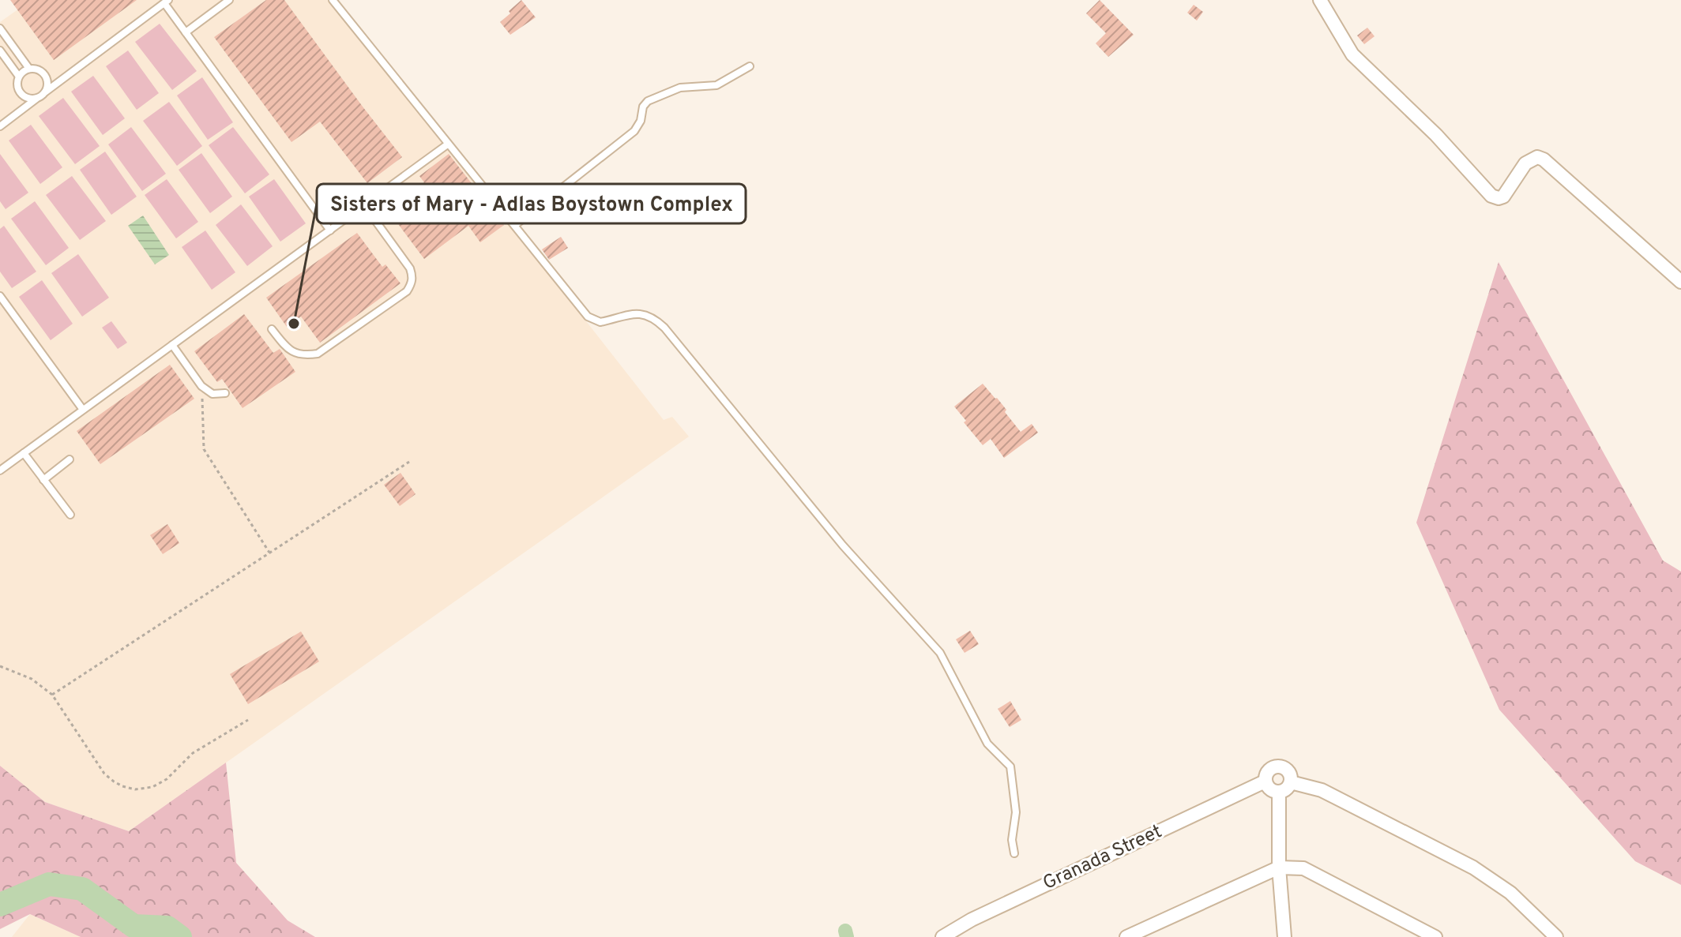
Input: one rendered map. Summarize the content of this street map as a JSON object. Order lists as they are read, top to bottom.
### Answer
{
  "streets": {
    "street": ["Granada Street"]
  },
  "places": ["Sisters of Mary - Adlas Boystown Complex"]
}
